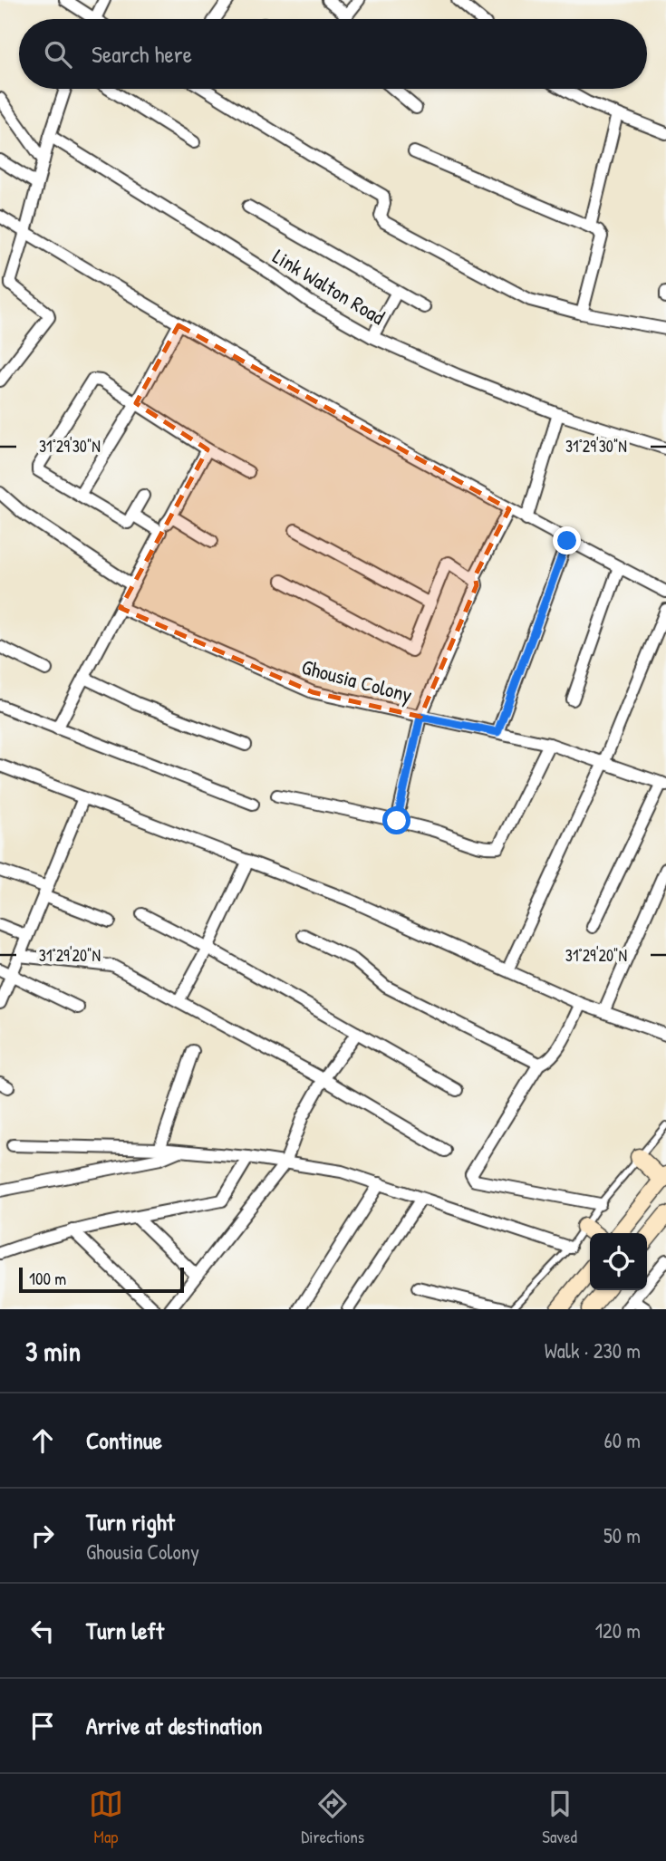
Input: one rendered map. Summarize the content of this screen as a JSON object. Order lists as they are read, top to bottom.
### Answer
{
  "streets": {
    "street": ["Link Walton Road", "Ghousia Colony"]
  },
  "scale_bar": "100 m",
  "page": {
    "search": "Search here",
    "scale": "100 m",
    "heading": ["3 min", "Walk · 230 m"],
    "list": [
      ["Continue", "60 m"],
      ["Turn right", "Ghousia Colony", "50 m"],
      ["Turn left", "120 m"],
      "Arrive at destination"
    ],
    "nav": ["Map", "Directions", "Saved"]
  },
  "coordinates": ["31°29'30\"N", "31°29'20\"N"]
}
